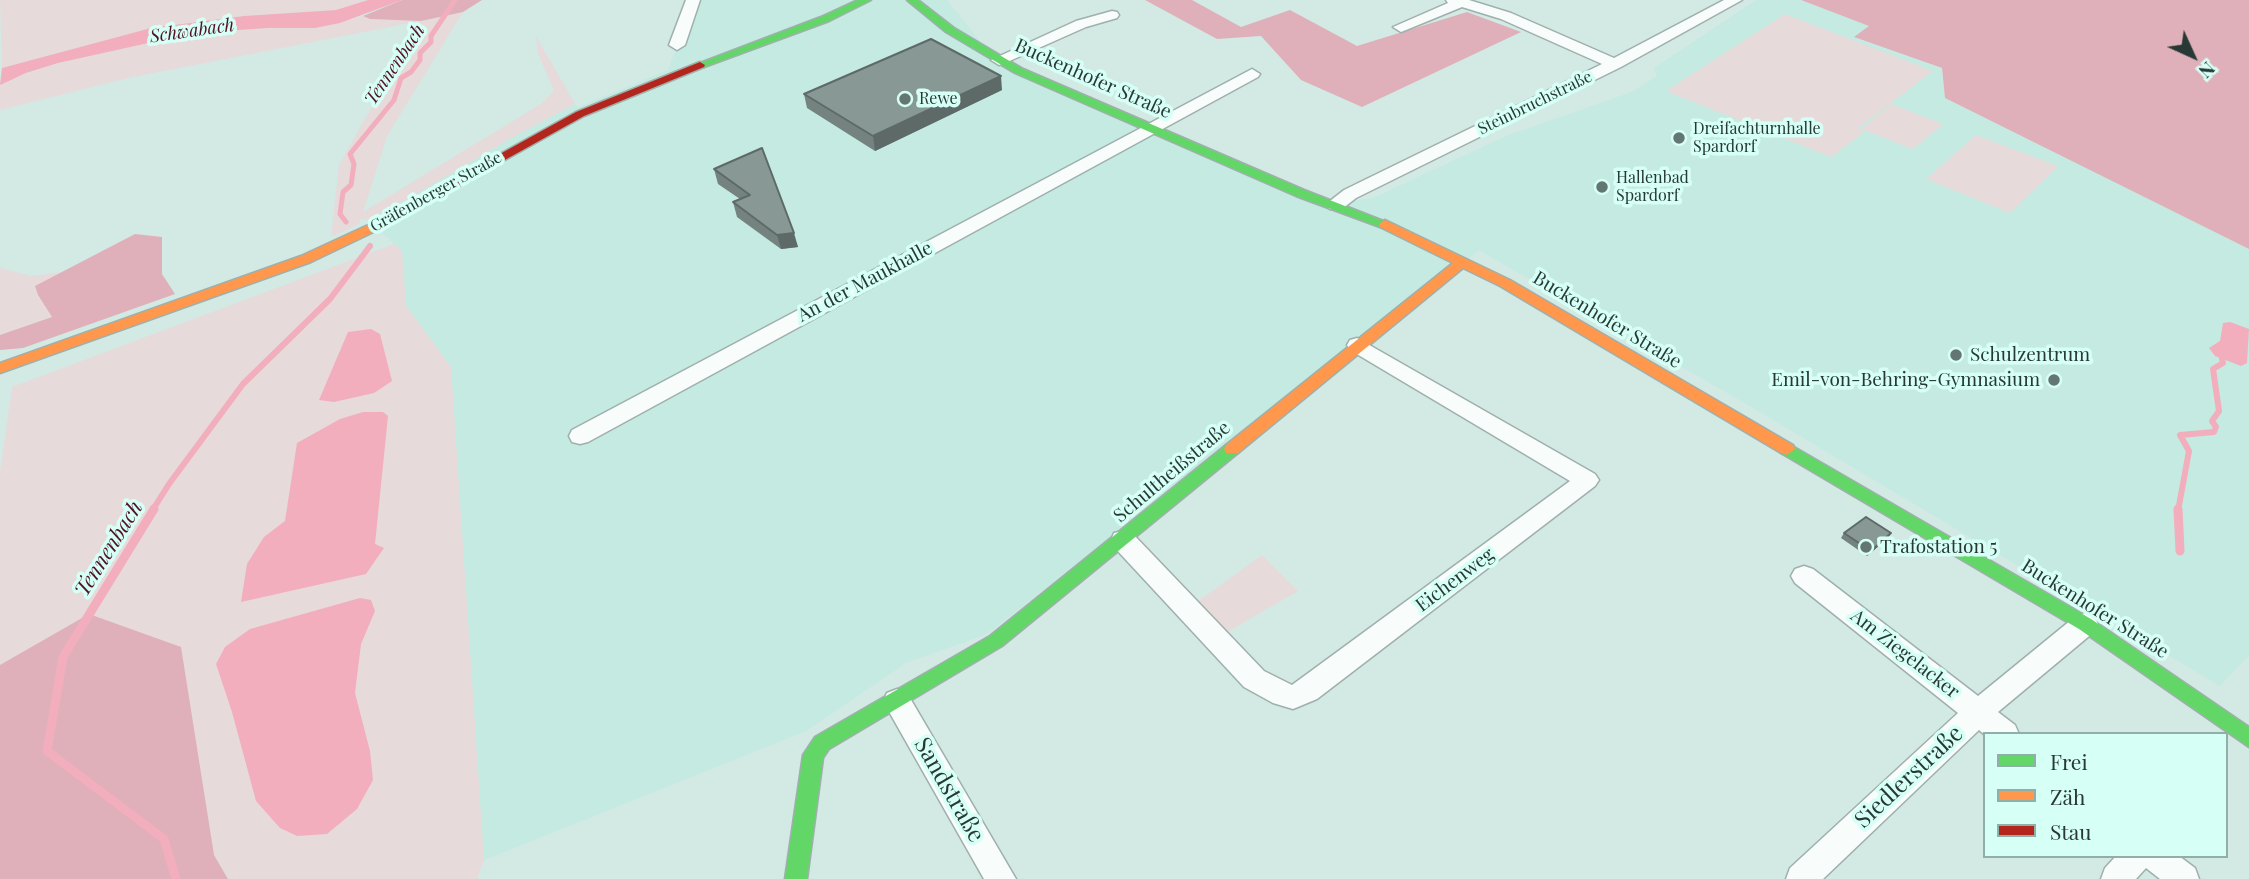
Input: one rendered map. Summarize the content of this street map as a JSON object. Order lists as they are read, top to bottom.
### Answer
{
  "streets": {
    "street": [
      "Buckenhofer Straße",
      "Steinbruchstraße",
      "Gräfenberger Straße",
      "An der Maukhalle",
      "Schultheißstraße",
      "Eichenweg",
      "Am Ziegelacker",
      "Siedlerstraße",
      "Sandstraße"
    ]
  },
  "crossings": [
    ["Buckenhofer Straße", "Steinbruchstraße"],
    ["Buckenhofer Straße", "An der Maukhalle"],
    ["Buckenhofer Straße", "Schultheißstraße"],
    ["Buckenhofer Straße", "Siedlerstraße"],
    ["Schultheißstraße", "Eichenweg"],
    ["Schultheißstraße", "Sandstraße"],
    ["Am Ziegelacker", "Siedlerstraße"]
  ],
  "water": ["Schwabach", "Tennenbach"],
  "places": [
    "Rewe",
    "Dreifachturnhalle Spardorf",
    "Hallenbad Spardorf",
    "Schulzentrum",
    "Emil-von-Behring-Gymnasium",
    "Trafostation 5"
  ],
  "legend": ["Frei", "Zäh", "Stau"],
  "north": "bottom right"
}
